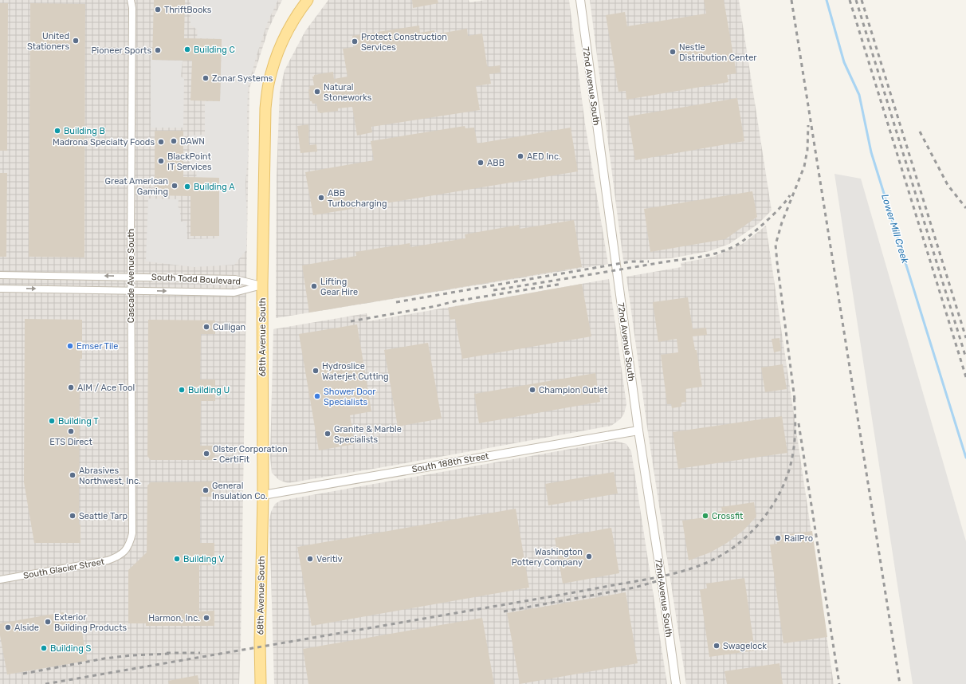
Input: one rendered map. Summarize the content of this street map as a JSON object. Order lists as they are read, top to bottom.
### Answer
{
  "streets": {
    "main road": ["68th Avenue South"],
    "street": [
      "72nd Avenue South",
      "Cascade Avenue South",
      "South Todd Boulevard",
      "South 188th Street",
      "South Glacier Street"
    ]
  },
  "crossings": [
    ["72nd Avenue South", "South 188th Street"],
    ["Cascade Avenue South", "South Todd Boulevard"],
    ["Cascade Avenue South", "South Glacier Street"],
    ["South Todd Boulevard", "68th Avenue South"],
    ["68th Avenue South", "South 188th Street"]
  ],
  "water": ["Lower Mill Creek"],
  "places": [
    "ThriftBooks",
    "United Stationers",
    "Protect Construction Services",
    "Building C",
    "Pioneer Sports",
    "Nestle Distribution Center",
    "Zonar Systems",
    "Natural Stoneworks",
    "Building B",
    "DAWN",
    "Madrona Specialty Foods",
    "AED Inc.",
    "BlackPoint IT Services",
    "ABB",
    "Great American Gaming",
    "Building A",
    "ABB Turbocharging",
    "Lifting Gear Hire",
    "Culligan",
    "Emser Tile",
    "Hydroslice Waterjet Cutting",
    "AIM / Ace Tool",
    "Building U",
    "Champion Outlet",
    "Shower Door Specialists",
    "Building T",
    "ETS Direct",
    "Granite & Marble Specialists",
    "Olster Corporation - CertiFit",
    "Abrasives Northwest, Inc.",
    "General Insulation Co.",
    "Seattle Tarp",
    "Crossfit",
    "RailPro",
    "Washington Pottery Company",
    "Building V",
    "Veritiv",
    "Harmon, Inc.",
    "Exterior Building Products",
    "Alside",
    "Swagelock",
    "Building S"
  ]
}
